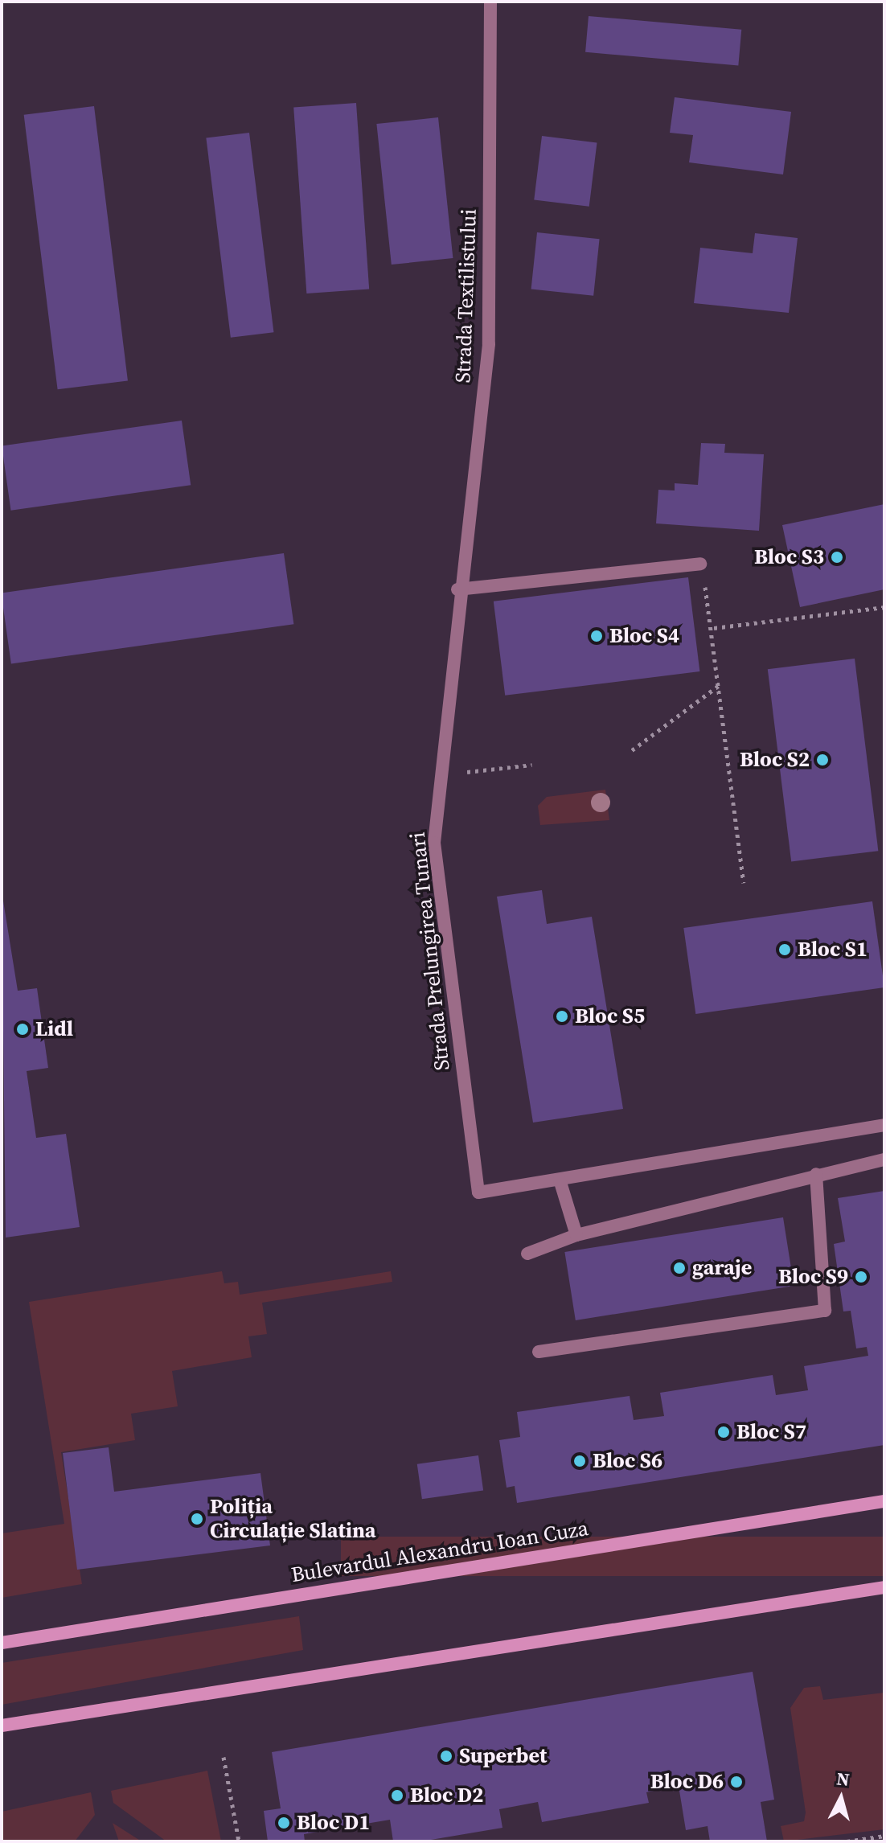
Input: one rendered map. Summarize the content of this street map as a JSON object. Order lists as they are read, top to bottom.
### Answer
{
  "streets": {
    "main road": ["Bulevardul Alexandru Ioan Cuza"],
    "street": ["Strada Textilistului", "Strada Prelungirea Tunari"]
  },
  "crossings": [
    ["Strada Textilistului", "Strada Prelungirea Tunari"]
  ],
  "places": [
    "Bloc S3",
    "Bloc S4",
    "Bloc S2",
    "Bloc S1",
    "Bloc S5",
    "Lidl",
    "garaje",
    "Bloc S9",
    "Bloc S7",
    "Bloc S6",
    "Poliția Circulație Slatina",
    "Superbet",
    "Bloc D6",
    "Bloc D2",
    "Bloc D1"
  ],
  "north": "top"
}
